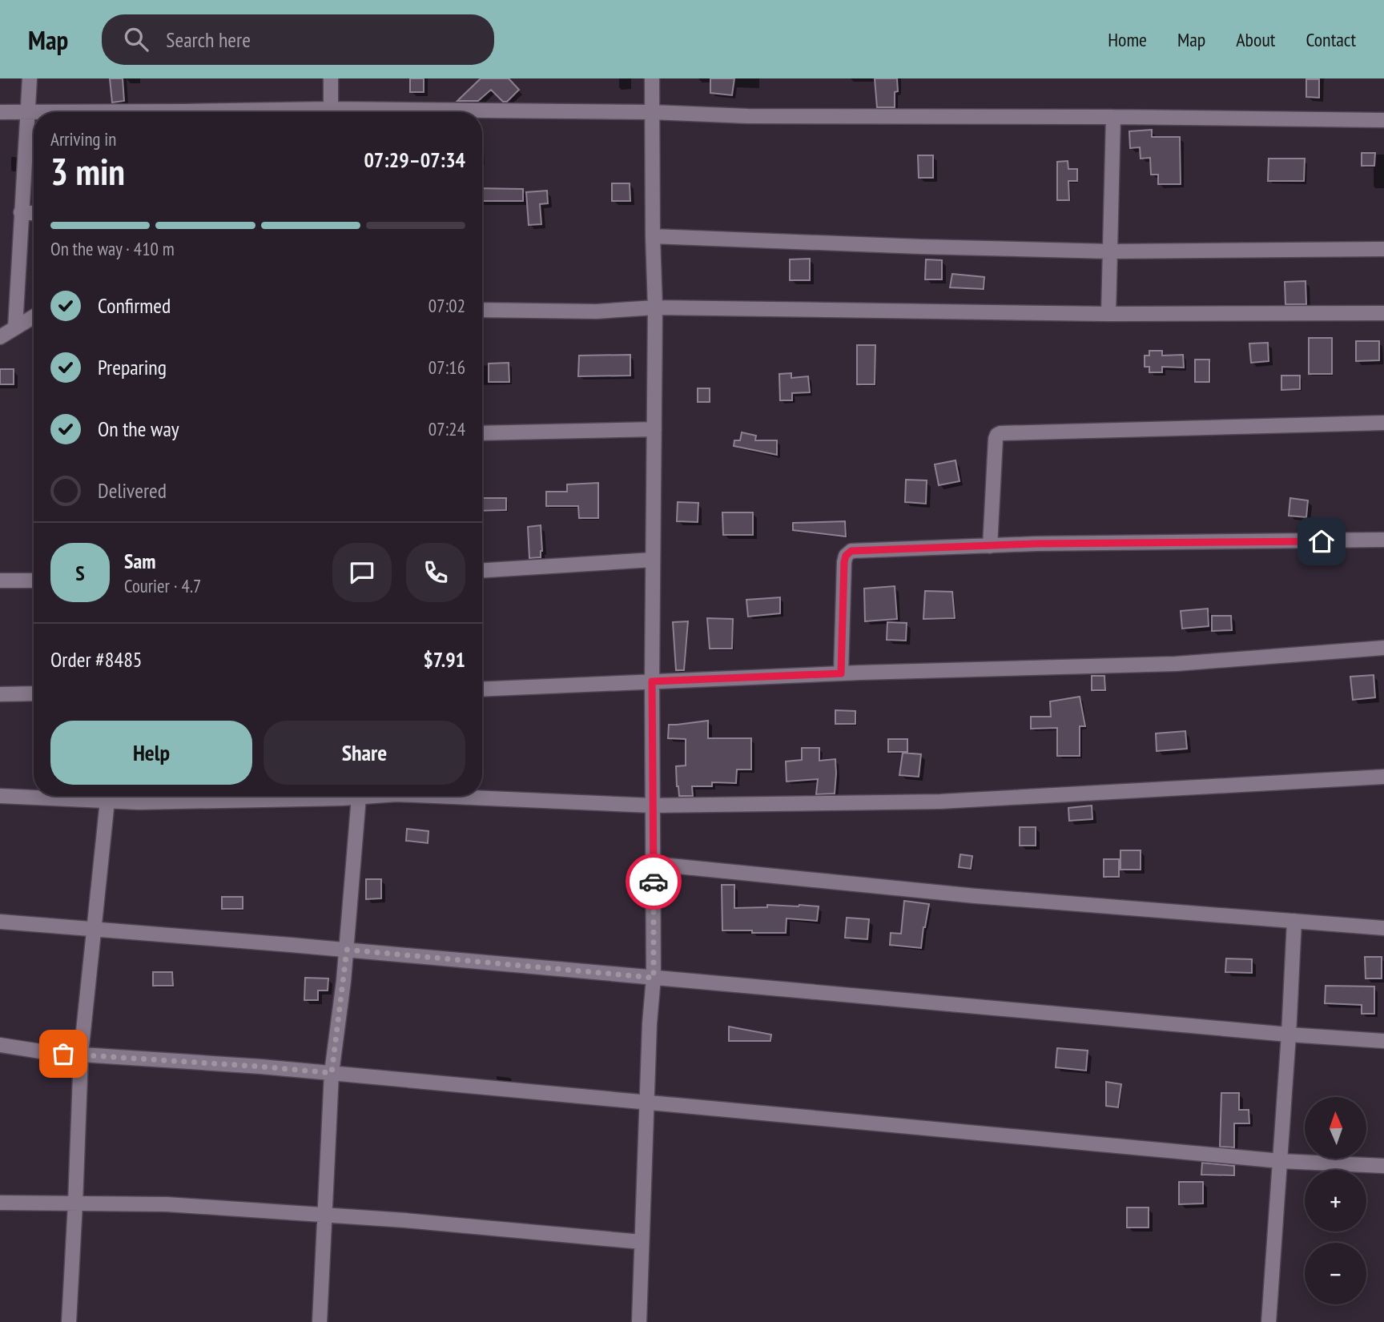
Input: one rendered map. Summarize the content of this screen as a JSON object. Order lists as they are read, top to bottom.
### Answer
{
  "north": "top",
  "page": {
    "header": "Map",
    "search": "Search here",
    "nav": [
      "Home",
      "Map",
      "About",
      "Contact"
    ],
    "heading": ["3 min", "Arriving in", "07:29–07:34"],
    "panel": [
      "Sam",
      "Courier · 4.7",
      "Order #8485",
      "$7.91"
    ],
    "bar": "On the way · 410 m",
    "list": [
      ["Confirmed", "07:02"],
      ["Preparing", "07:16"],
      ["On the way", "07:24"],
      "Delivered"
    ],
    "round": "S",
    "buttons": ["Help", "Share"],
    "map_buttons": ["+", "−"]
  }
}
